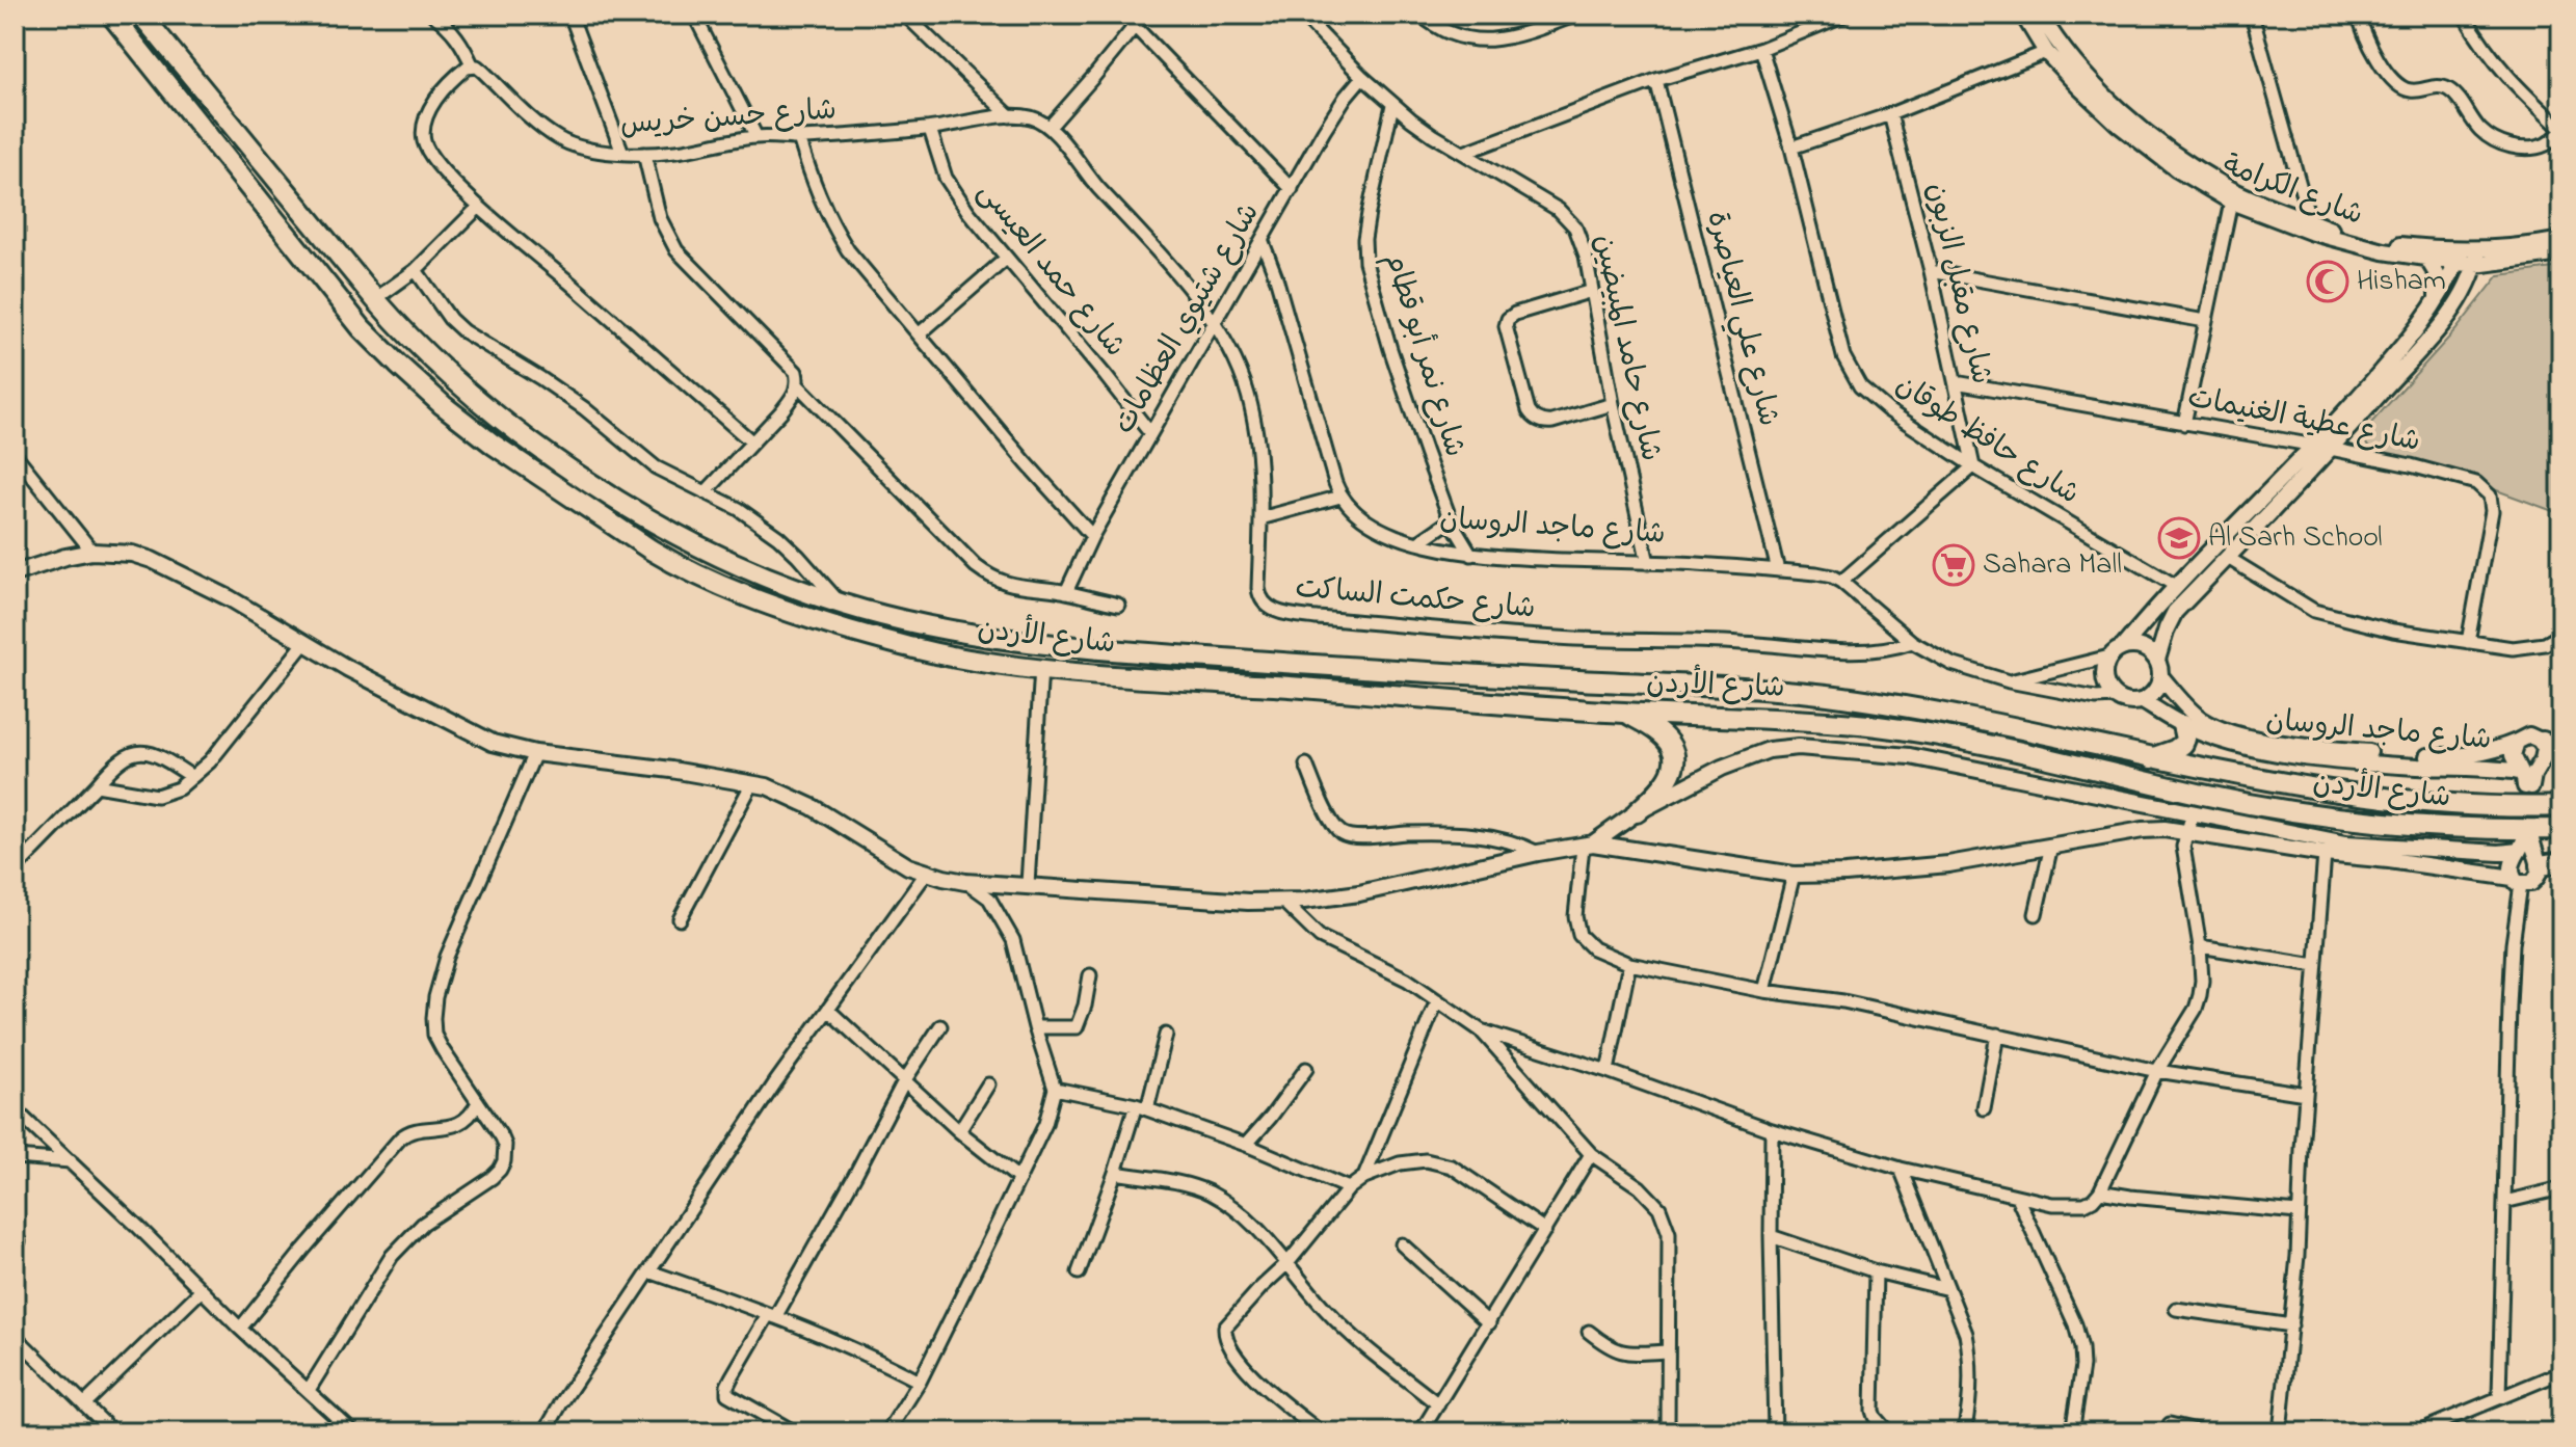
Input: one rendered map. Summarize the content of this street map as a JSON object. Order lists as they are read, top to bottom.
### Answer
{
  "streets": {
    "highway": ["شارع الأردن"],
    "street": [
      "شارع حسن خريس",
      "شارع الكرامة",
      "شارع حمد العيسى",
      "شارع مقبل الزبون",
      "شارع شتيوي العظامات",
      "شارع علي العياصرة",
      "شارع حامد المبيضين",
      "شارع نمر أبو قطام",
      "شارع عطية الغنيمات",
      "شارع حافظ طوقان",
      "شارع ماجد الروسان",
      "شارع حكمت الساكت"
    ]
  },
  "crossings": [
    ["شارع حسن خريس", "شارع حمد العيسى"],
    ["شارع حسن خريس", "شارع حكمت الساكت"],
    ["شارع حمد العيسى", "شارع شتيوي العظامات"],
    ["شارع مقبل الزبون", "شارع عطية الغنيمات"],
    ["شارع مقبل الزبون", "شارع حافظ طوقان"],
    ["شارع شتيوي العظامات", "شارع حامد المبيضين"],
    ["شارع شتيوي العظامات", "شارع حكمت الساكت"],
    ["شارع علي العياصرة", "شارع ماجد الروسان"],
    ["شارع حامد المبيضين", "شارع نمر أبو قطام"],
    ["شارع حامد المبيضين", "شارع ماجد الروسان"],
    ["شارع نمر أبو قطام", "شارع ماجد الروسان"],
    ["شارع ماجد الروسان", "شارع حكمت الساكت"]
  ],
  "places": {
    "mosque": ["Hisham"],
    "school or university": ["Al Sarh School"],
    "supermarket": ["Sahara Mall"]
  }
}
